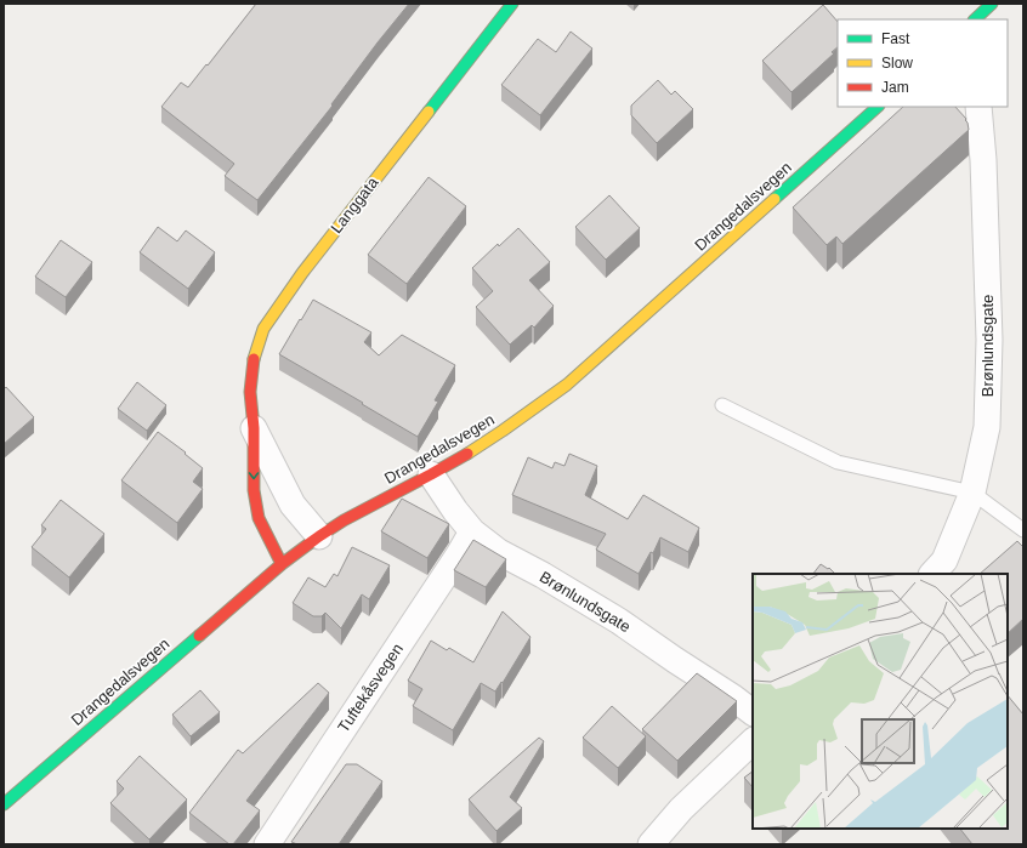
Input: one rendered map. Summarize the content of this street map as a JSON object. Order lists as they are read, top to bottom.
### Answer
{
  "streets": {
    "street": [
      "Langgata",
      "Drangedalsvegen",
      "Brønlundsgate",
      "Tuftekåsvegen"
    ]
  },
  "crossings": [
    ["Langgata", "Drangedalsvegen"],
    ["Drangedalsvegen", "Brønlundsgate"],
    ["Brønlundsgate", "Tuftekåsvegen"]
  ],
  "legend": ["Fast", "Slow", "Jam"]
}
